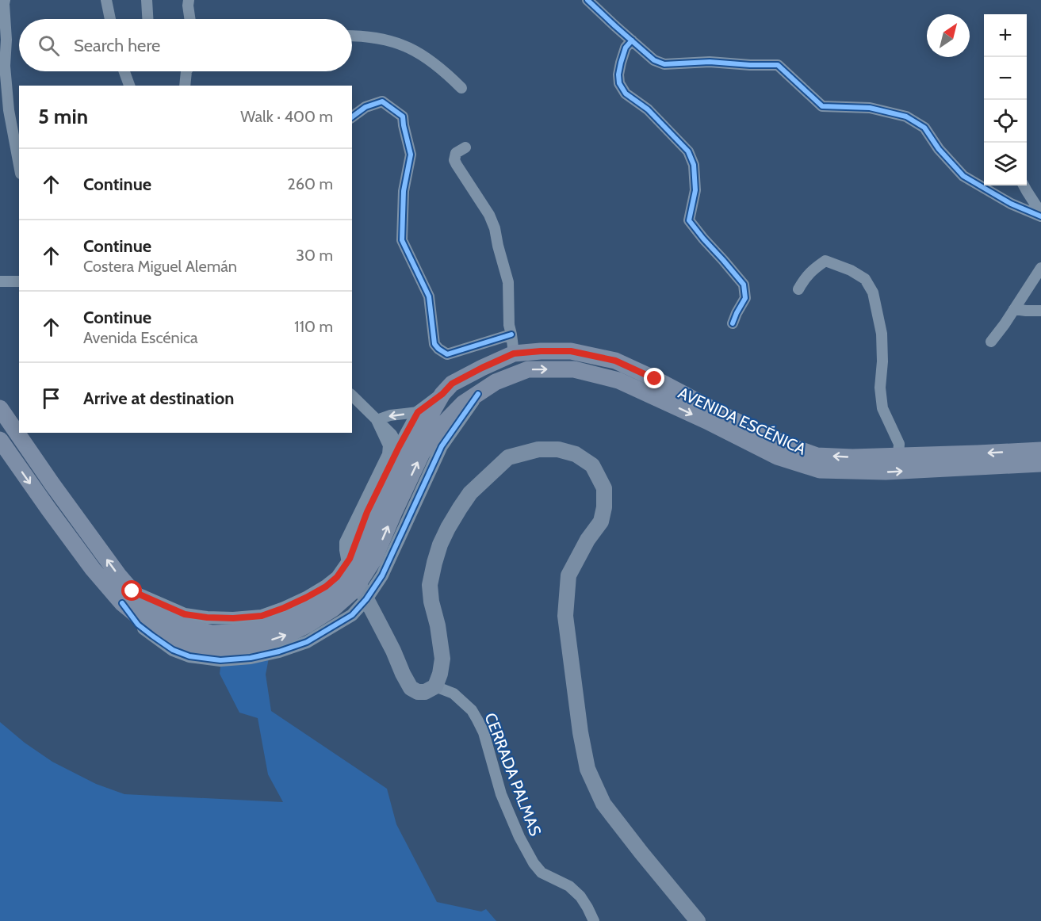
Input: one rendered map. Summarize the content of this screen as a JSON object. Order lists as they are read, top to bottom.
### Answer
{
  "streets": {
    "main road": ["AVENIDA ESCÉNICA"],
    "street": ["CERRADA PALMAS"]
  },
  "north": "top right",
  "page": {
    "map_buttons": ["+", "−"],
    "search": "Search here",
    "heading": ["5 min", "Walk · 400 m"],
    "list": [
      ["Continue", "260 m"],
      ["Continue", "Costera Miguel Alemán", "30 m"],
      ["Continue", "Avenida Escénica", "110 m"],
      "Arrive at destination"
    ]
  }
}
